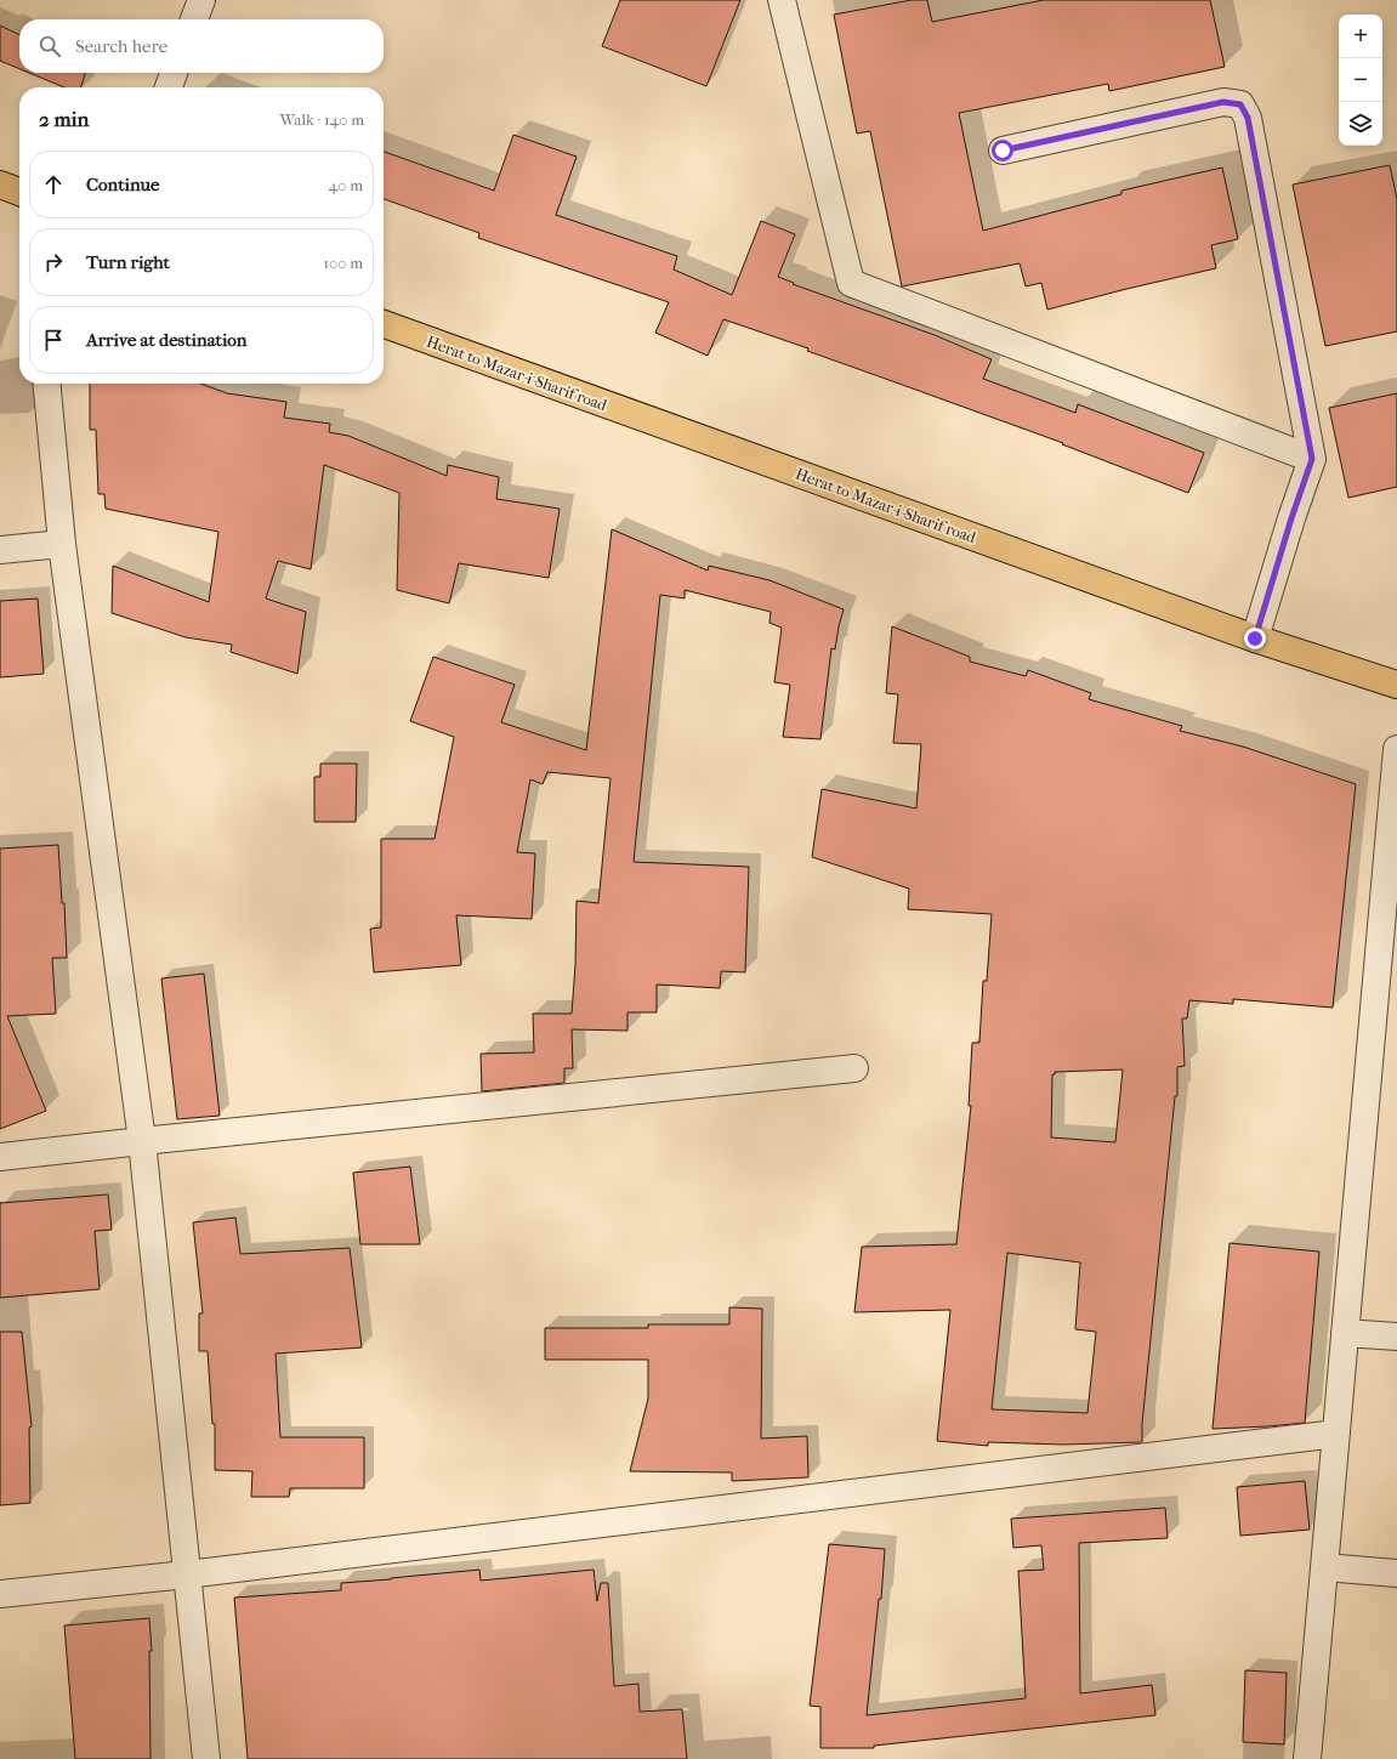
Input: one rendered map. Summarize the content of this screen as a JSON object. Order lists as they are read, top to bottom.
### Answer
{
  "streets": {
    "highway": ["Herat to Mazar-i-Sharif road"]
  },
  "page": {
    "map_buttons": ["+", "−"],
    "search": "Search here",
    "heading": ["2 min", "Walk · 140 m"],
    "list": [
      ["Continue", "40 m"],
      ["Turn right", "100 m"],
      "Arrive at destination"
    ]
  }
}
